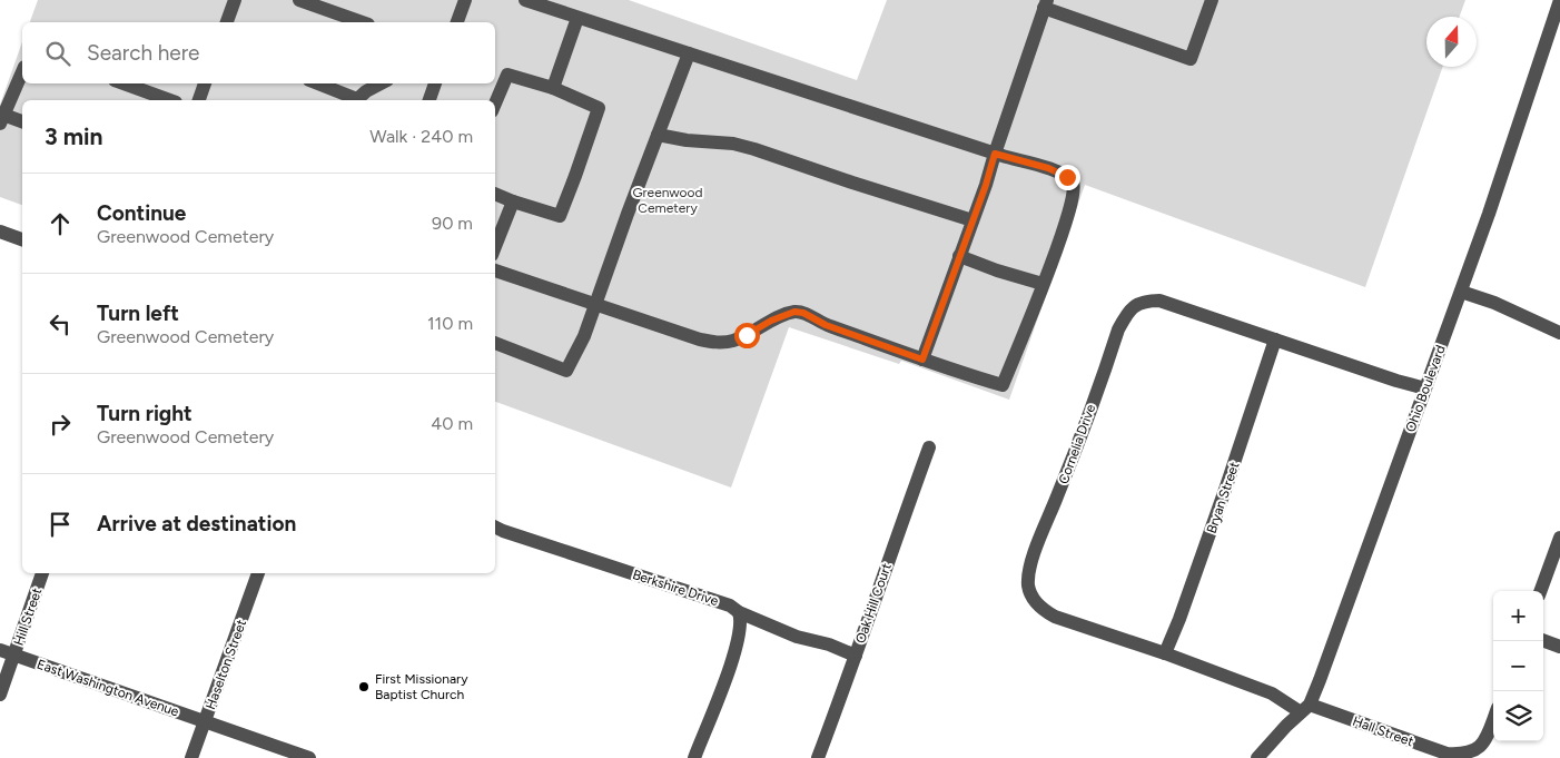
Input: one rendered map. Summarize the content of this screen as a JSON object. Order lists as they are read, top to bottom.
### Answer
{
  "streets": {
    "street": [
      "Ohio Boulevard",
      "Cornelia Drive",
      "Bryan Street",
      "Berkshire Drive",
      "Oak Hill Court",
      "Hill Street",
      "Haselton Street",
      "East Washington Avenue",
      "Hall Street"
    ]
  },
  "crossings": [
    ["Ohio Boulevard", "Cornelia Drive"],
    ["Ohio Boulevard", "Hall Street"],
    ["Cornelia Drive", "Bryan Street"],
    ["Cornelia Drive", "Hall Street"],
    ["Berkshire Drive", "Oak Hill Court"],
    ["Hill Street", "East Washington Avenue"],
    ["Haselton Street", "East Washington Avenue"]
  ],
  "parks": ["Greenwood Cemetery"],
  "places": ["First Missionary Baptist Church"],
  "north": "top",
  "page": {
    "search": "Search here",
    "heading": ["3 min", "Walk · 240 m"],
    "list": [
      ["Continue", "Greenwood Cemetery", "90 m"],
      ["Turn left", "Greenwood Cemetery", "110 m"],
      ["Turn right", "Greenwood Cemetery", "40 m"],
      "Arrive at destination"
    ],
    "map_buttons": ["+", "−"]
  }
}
